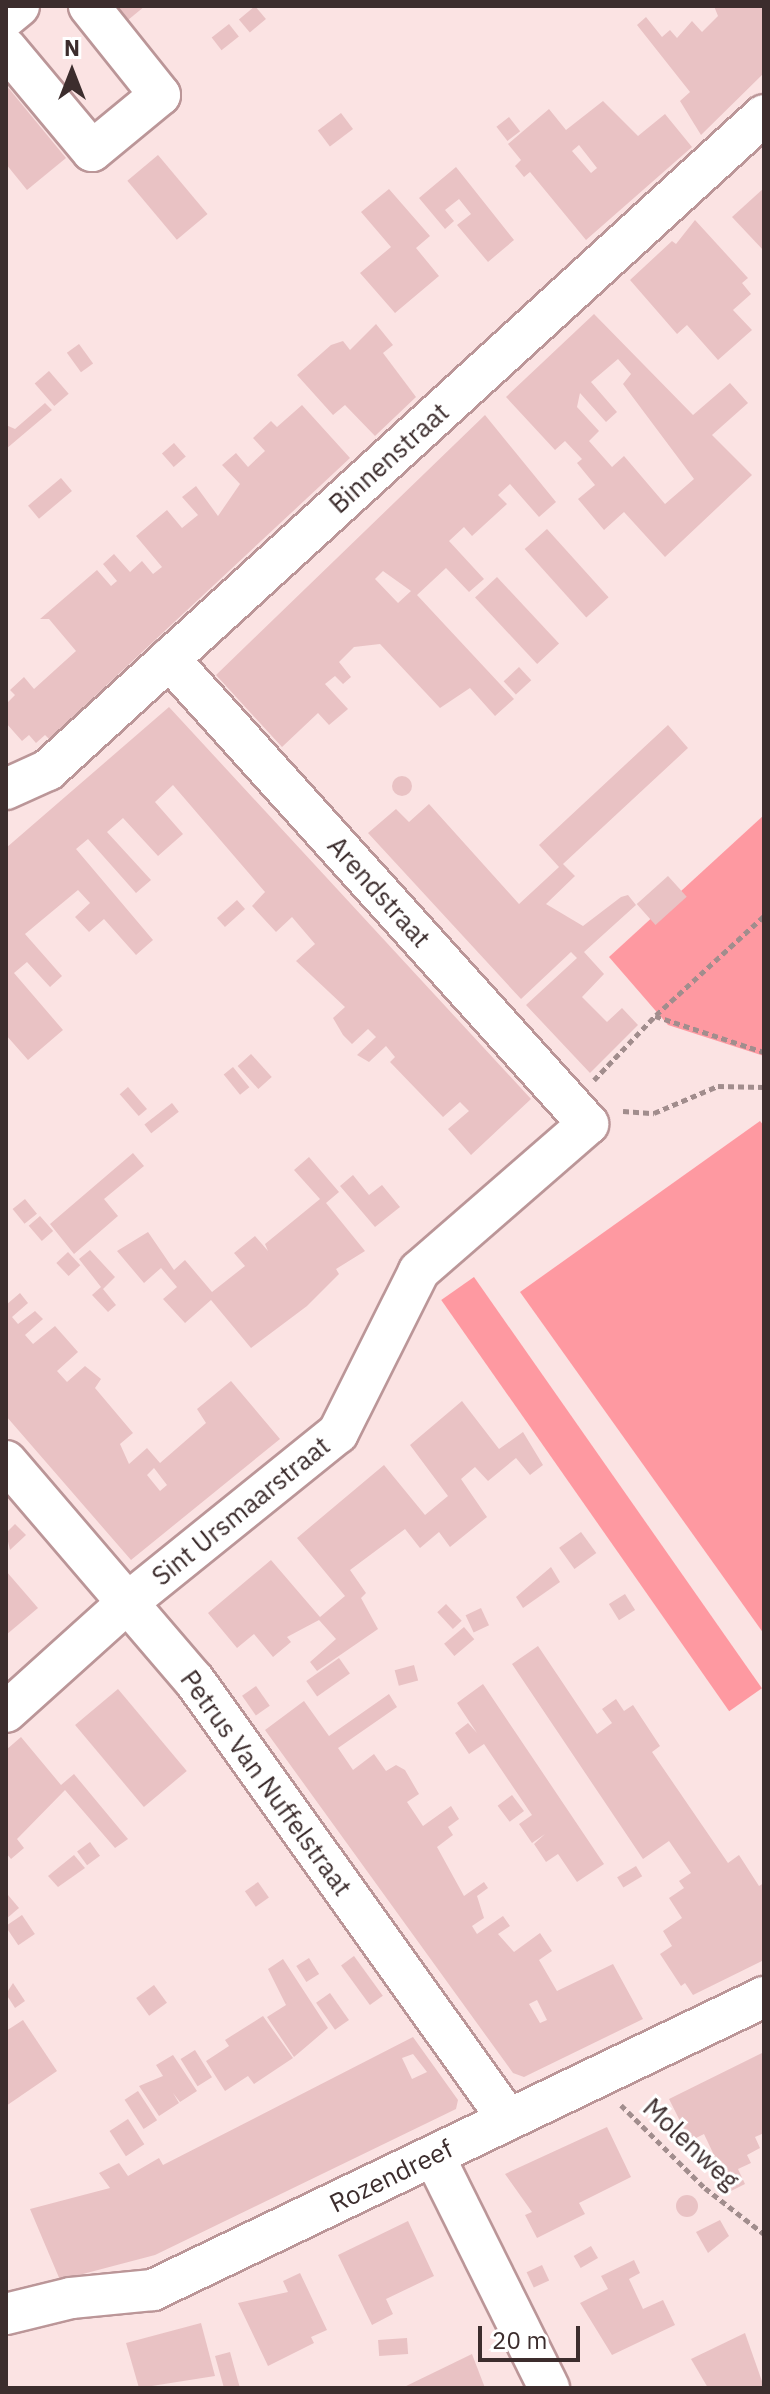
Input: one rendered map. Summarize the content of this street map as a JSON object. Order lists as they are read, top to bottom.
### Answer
{
  "streets": {
    "street": [
      "Binnenstraat",
      "Arendstraat",
      "Sint Ursmaarstraat",
      "Petrus Van Nuffelstraat",
      "Rozendreef"
    ],
    "path": ["Molenweg"]
  },
  "crossings": [
    ["Binnenstraat", "Arendstraat"],
    ["Arendstraat", "Sint Ursmaarstraat"],
    ["Sint Ursmaarstraat", "Petrus Van Nuffelstraat"],
    ["Petrus Van Nuffelstraat", "Rozendreef"],
    ["Molenweg", "Rozendreef"]
  ],
  "scale_bar": "20 m",
  "north": "top"
}
